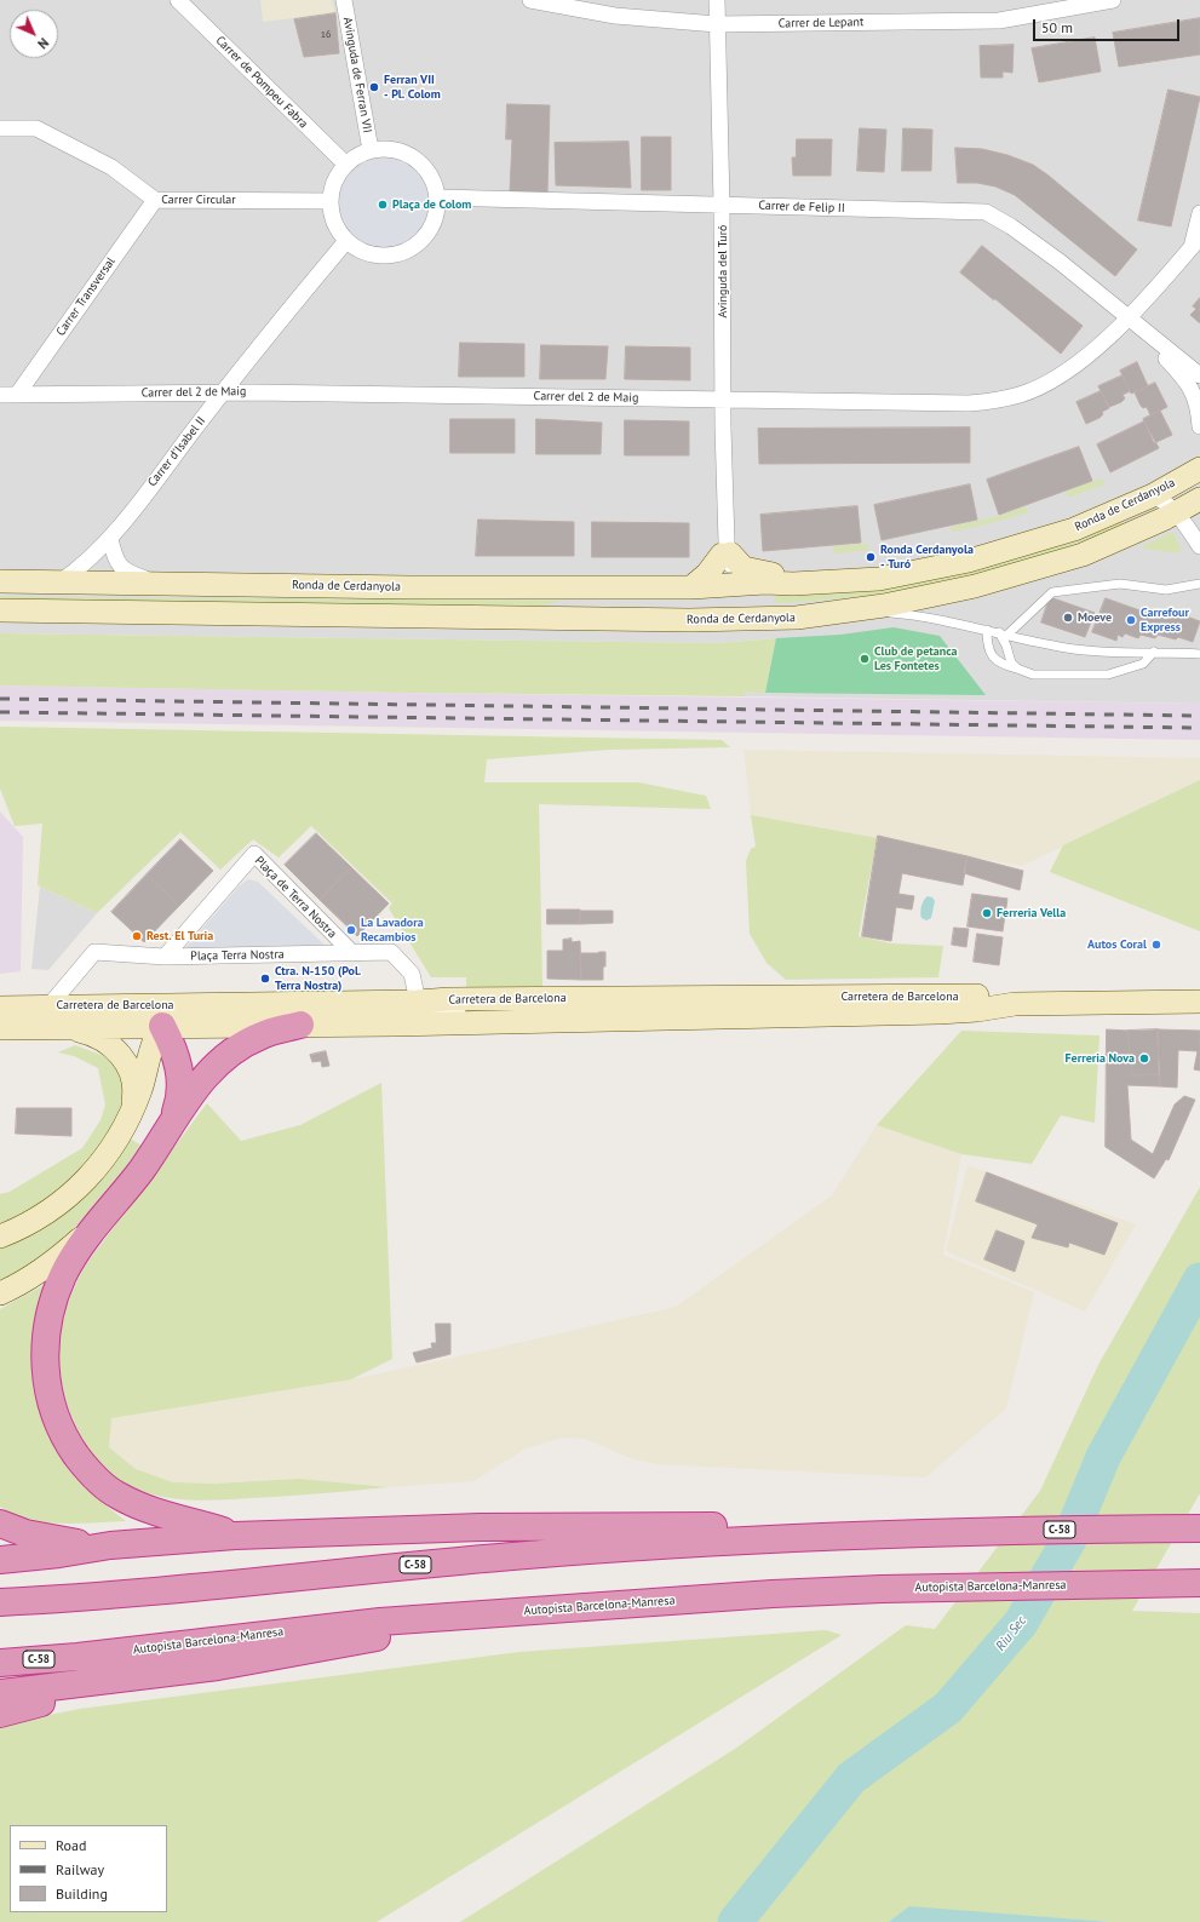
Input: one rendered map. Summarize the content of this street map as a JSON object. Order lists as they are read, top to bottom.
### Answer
{
  "streets": {
    "highway": ["C-58", "Autopista Barcelona-Manresa"],
    "main road": ["Ronda de Cerdanyola", "Carretera de Barcelona"],
    "street": [
      "Carrer de Lepant",
      "Avinguda de Ferran VII",
      "Carrer de Pompeu Fabra",
      "Carrer Circular",
      "Carrer de Felip II",
      "Avinguda del Turó",
      "Carrer Transversal",
      "Carrer del 2 de Maig",
      "Carrer d'Isabel II",
      "Plaça de Terra Nostra",
      "Plaça Terra Nostra"
    ]
  },
  "crossings": [
    ["Carrer de Lepant", "Avinguda del Turó"],
    ["Avinguda de Ferran VII", "Carrer de Pompeu Fabra"],
    ["Avinguda de Ferran VII", "Carrer Circular"],
    ["Avinguda de Ferran VII", "Carrer de Felip II"],
    ["Avinguda de Ferran VII", "Carrer d'Isabel II"],
    ["Carrer de Pompeu Fabra", "Carrer Circular"],
    ["Carrer de Pompeu Fabra", "Carrer de Felip II"],
    ["Carrer de Pompeu Fabra", "Carrer d'Isabel II"],
    ["Carrer Circular", "Carrer de Felip II"],
    ["Carrer Circular", "Carrer Transversal"],
    ["Carrer Circular", "Carrer d'Isabel II"],
    ["Carrer de Felip II", "Avinguda del Turó"],
    ["Carrer de Felip II", "Carrer del 2 de Maig"],
    ["Carrer de Felip II", "Carrer d'Isabel II"],
    ["Avinguda del Turó", "Carrer del 2 de Maig"],
    ["Avinguda del Turó", "Ronda de Cerdanyola"],
    ["Carrer Transversal", "Carrer del 2 de Maig"],
    ["Carrer del 2 de Maig", "Carrer d'Isabel II"],
    ["Carrer d'Isabel II", "Ronda de Cerdanyola"],
    ["Plaça de Terra Nostra", "Plaça Terra Nostra"],
    ["Plaça Terra Nostra", "Carretera de Barcelona"]
  ],
  "water": ["Riu Sec"],
  "places": [
    "Ferran VII - Pl. Colom",
    "Plaça de Colom",
    "Ronda Cerdanyola - Turó",
    "Moeve",
    "Carrefour Express",
    "Club de petanca Les Fontetes",
    "Ferreria Vella",
    "La Lavadora Recambios",
    "Rest. El Turia",
    "Autos Coral",
    "Ctra. N-150 (Pol. Terra Nostra)",
    "Ferreria Nova"
  ],
  "house_numbers": ["16"],
  "legend": ["Road", "Railway", "Building"],
  "scale_bar": "50 m",
  "north": "bottom right"
}
